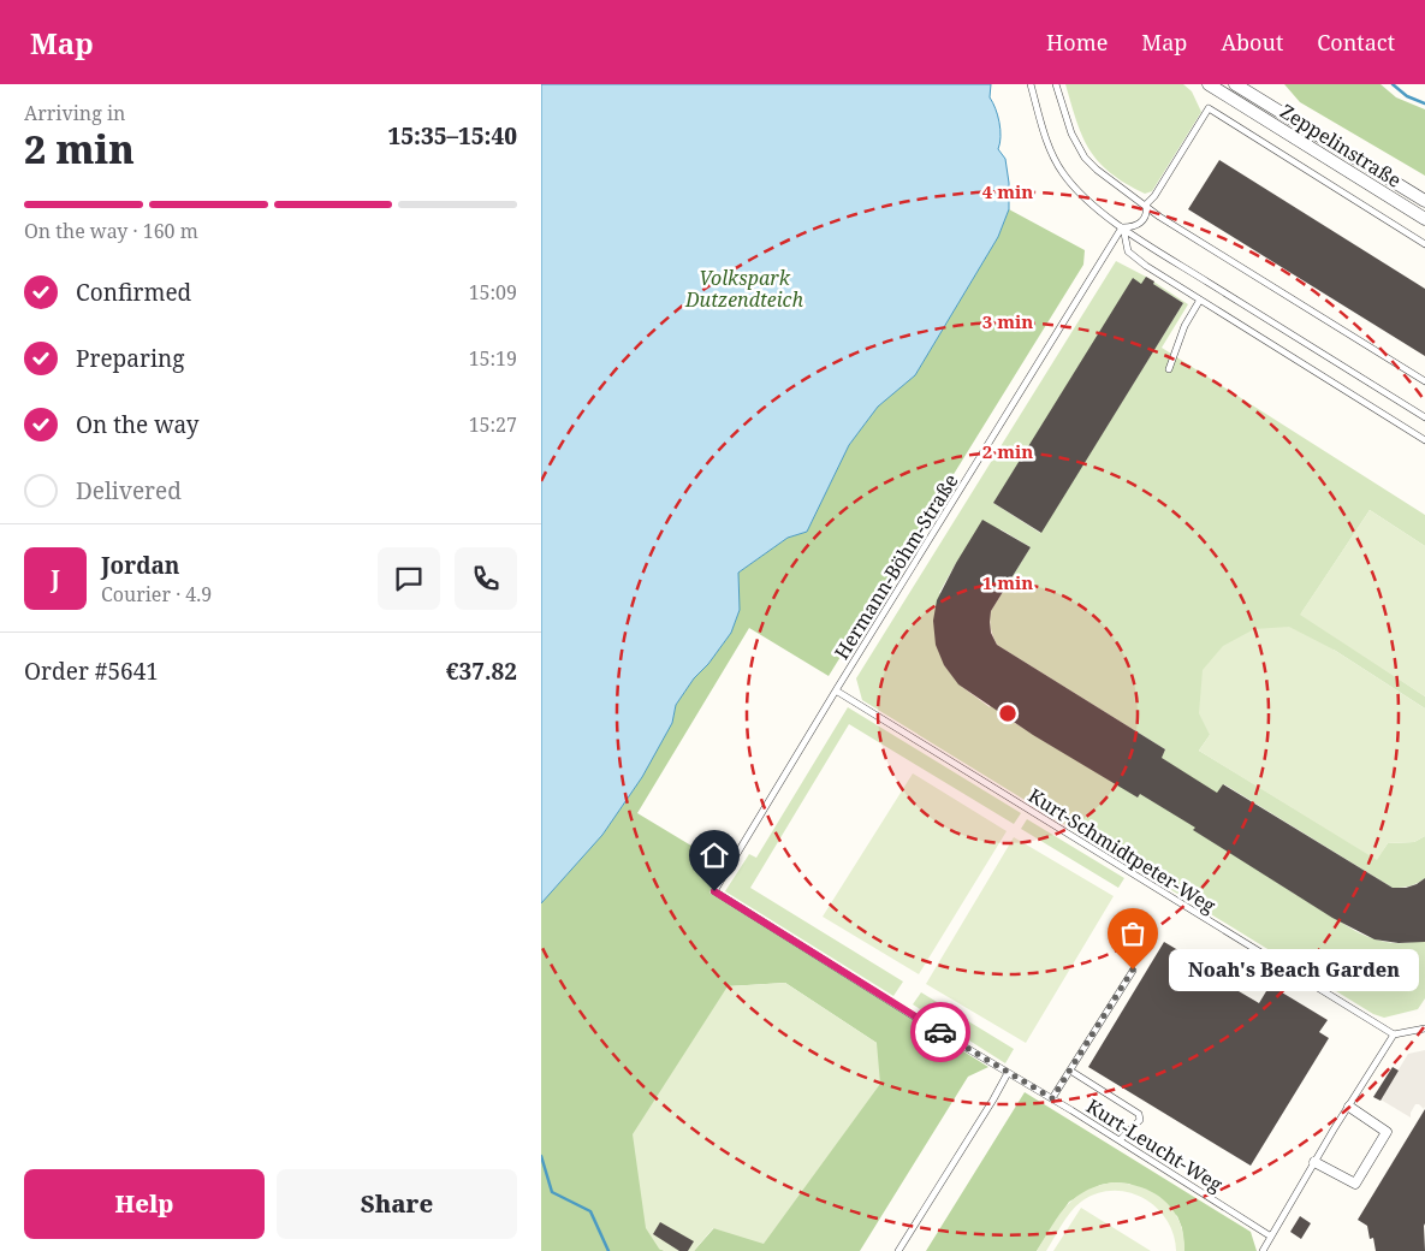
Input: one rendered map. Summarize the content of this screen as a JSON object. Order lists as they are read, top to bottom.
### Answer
{
  "streets": {
    "street": ["Zeppelinstraße"],
    "lane": ["Hermann-Böhm-Straße", "Kurt-Schmidtpeter-Weg", "Kurt-Leucht-Weg"]
  },
  "crossings": [
    ["Hermann-Böhm-Straße", "Kurt-Schmidtpeter-Weg"],
    ["Hermann-Böhm-Straße", "Kurt-Leucht-Weg"]
  ],
  "parks": ["Volkspark Dutzendteich"],
  "places": ["Noah's Beach Garden"],
  "page": {
    "header": "Map",
    "nav": [
      "Home",
      "Map",
      "About",
      "Contact"
    ],
    "heading": ["2 min", "Arriving in", "15:35–15:40"],
    "panel": [
      "Jordan",
      "Courier · 4.9",
      "Order #5641",
      "€37.82"
    ],
    "bar": "On the way · 160 m",
    "list": [
      ["Confirmed", "15:09"],
      ["Preparing", "15:19"],
      ["On the way", "15:27"],
      "Delivered"
    ],
    "round": "J",
    "bubble": "Noah's Beach Garden",
    "buttons": ["Help", "Share"]
  },
  "rings": [
    "4 min",
    "3 min",
    "2 min",
    "1 min"
  ]
}
